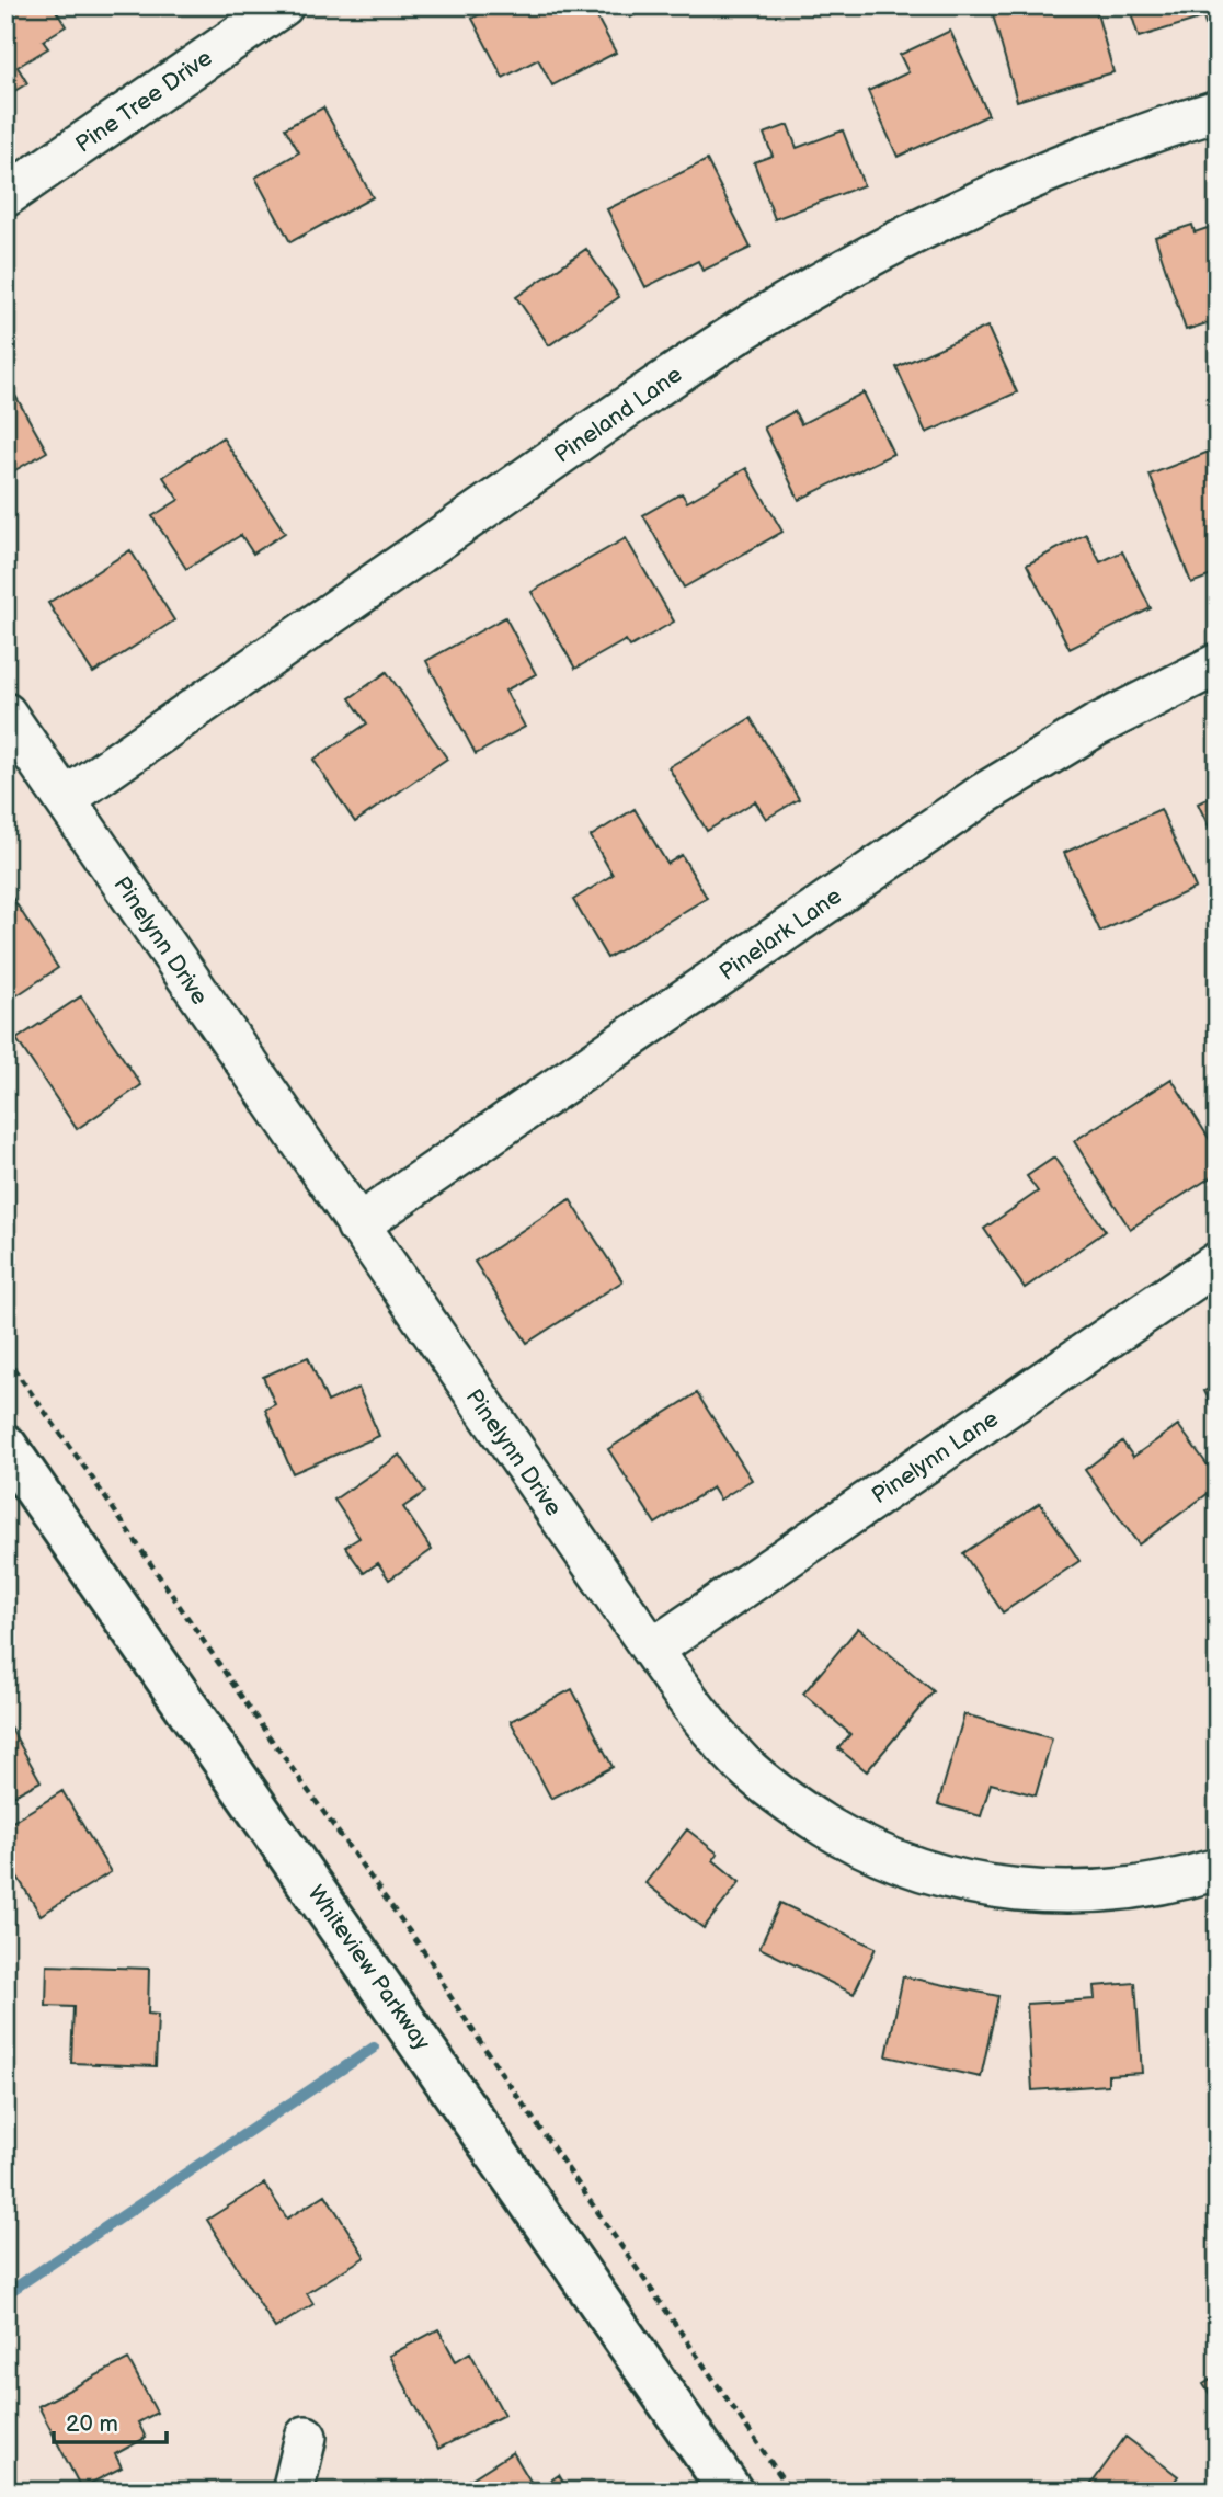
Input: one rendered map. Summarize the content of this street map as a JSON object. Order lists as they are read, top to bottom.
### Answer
{
  "streets": {
    "street": [
      "Pine Tree Drive",
      "Pineland Lane",
      "Pinelark Lane",
      "Pinelynn Drive",
      "Pinelynn Lane",
      "Whiteview Parkway"
    ]
  },
  "crossings": [
    ["Pineland Lane", "Pinelynn Drive"],
    ["Pinelark Lane", "Pinelynn Drive"],
    ["Pinelynn Drive", "Pinelynn Lane"]
  ],
  "scale_bar": "20 m"
}
